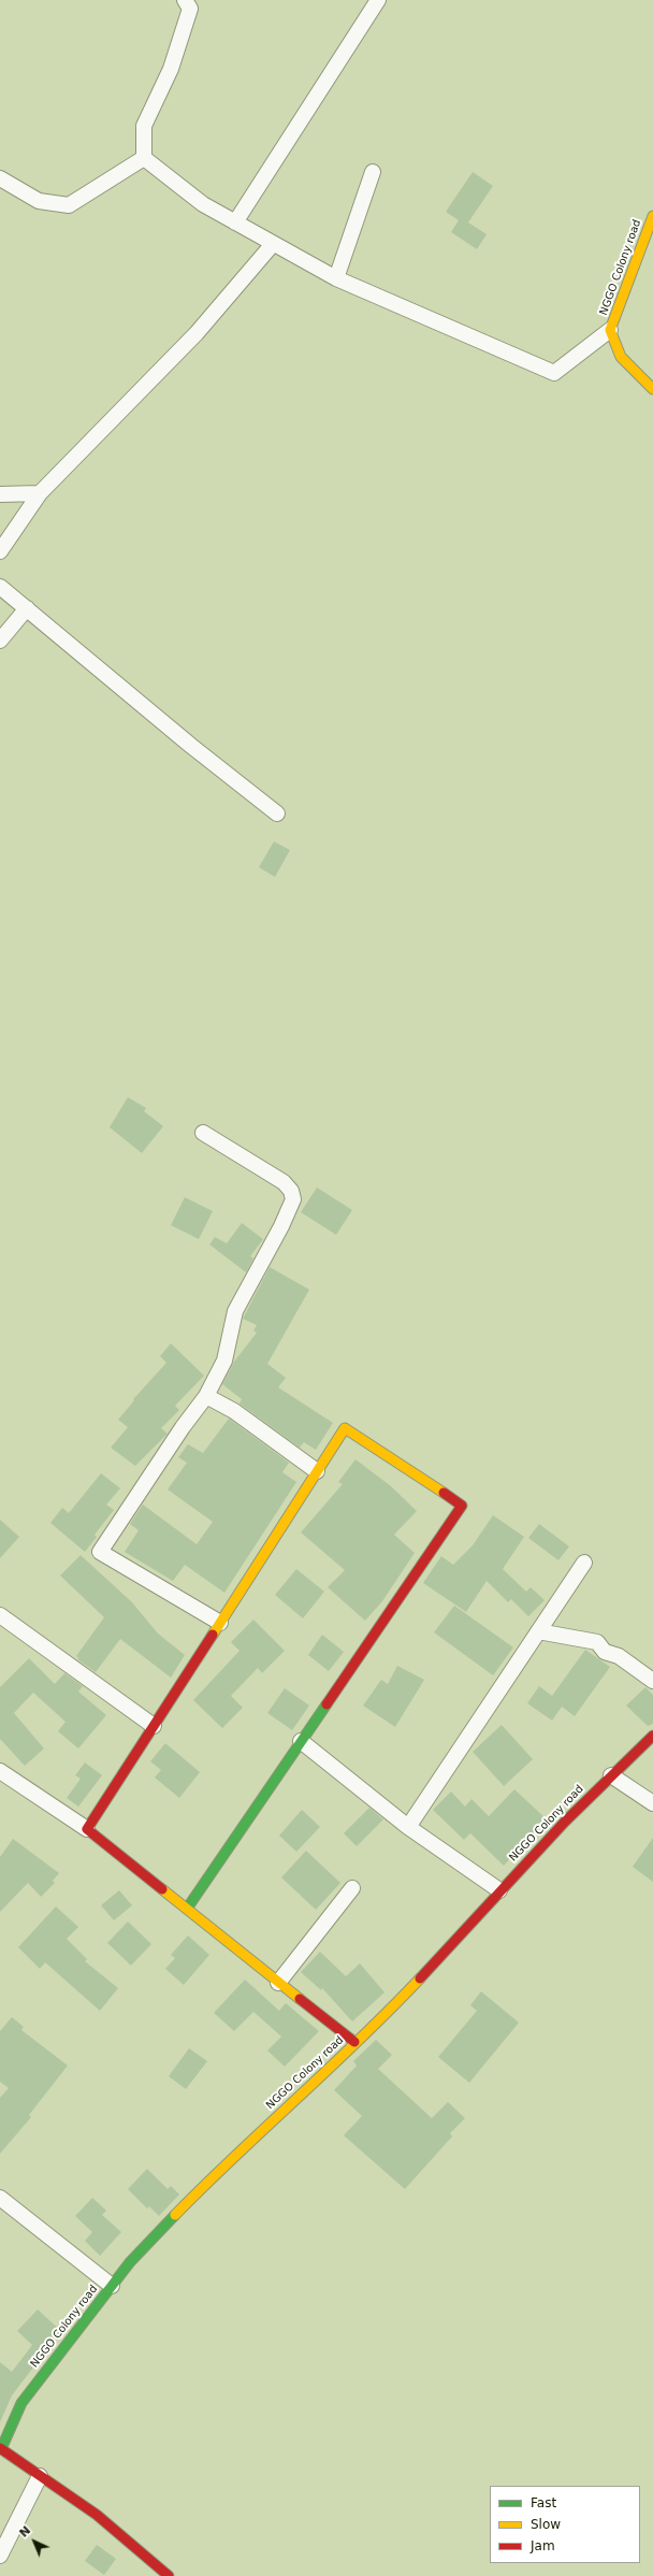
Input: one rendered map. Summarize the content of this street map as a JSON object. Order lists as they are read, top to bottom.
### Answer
{
  "streets": {
    "street": ["NGGO Colony road"]
  },
  "legend": ["Fast", "Slow", "Jam"],
  "north": "top left"
}
